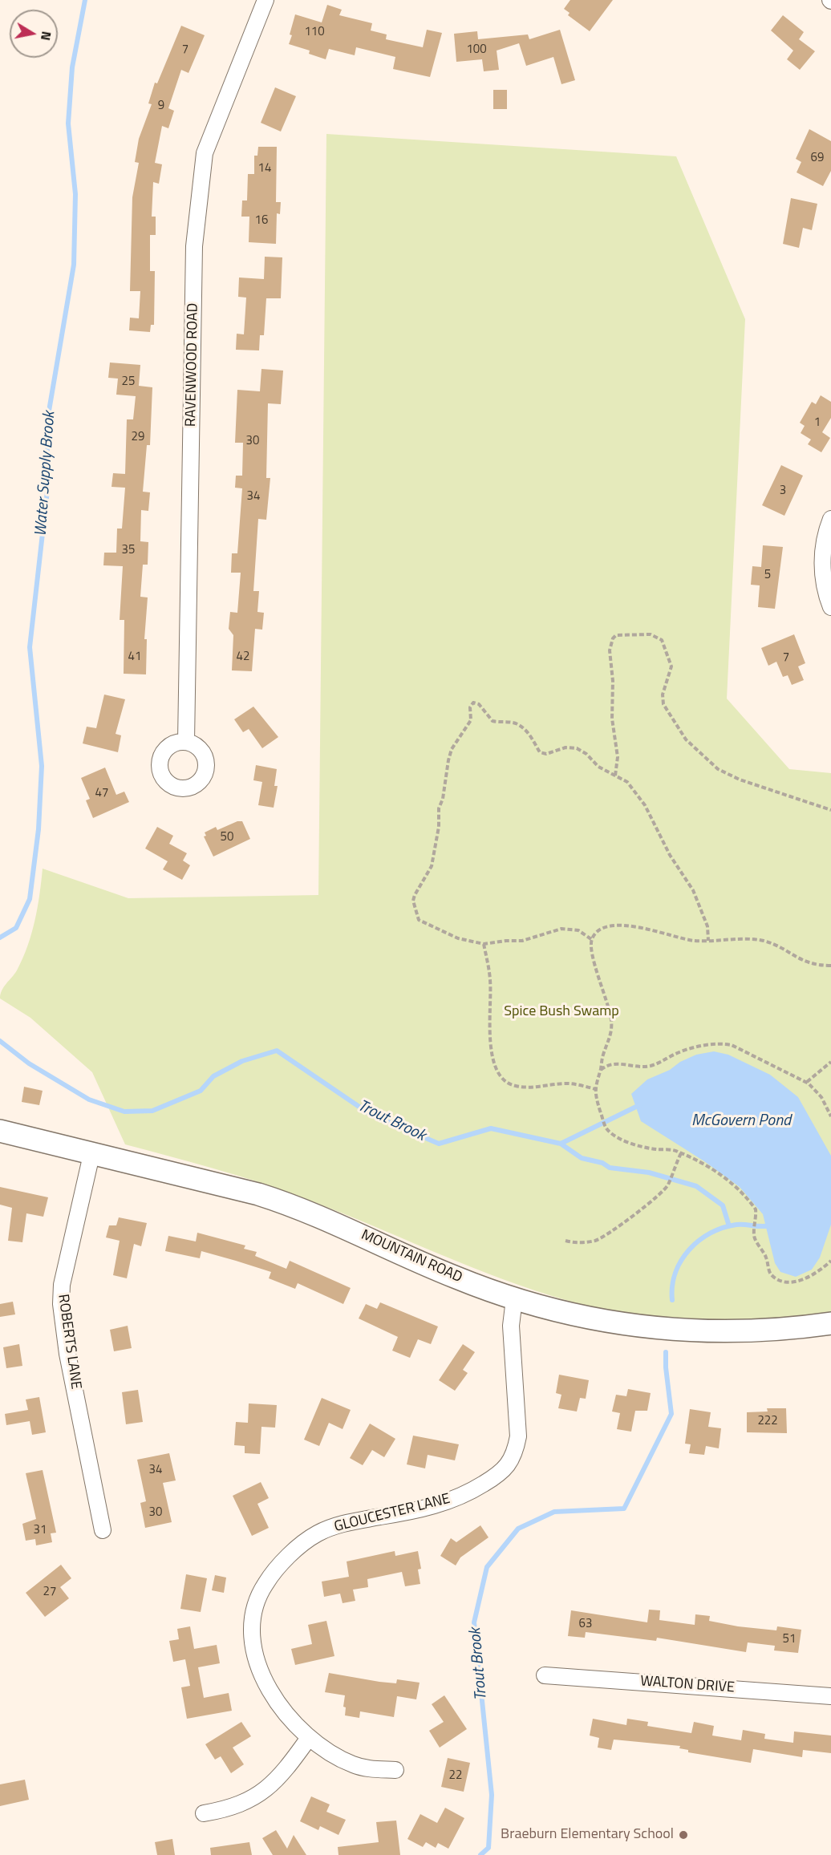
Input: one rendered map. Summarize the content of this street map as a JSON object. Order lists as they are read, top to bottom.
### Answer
{
  "streets": {
    "main road": ["MOUNTAIN ROAD"],
    "street": [
      "RAVENWOOD ROAD",
      "ROBERTS LANE",
      "GLOUCESTER LANE",
      "WALTON DRIVE"
    ]
  },
  "crossings": [
    ["MOUNTAIN ROAD", "ROBERTS LANE"],
    ["MOUNTAIN ROAD", "GLOUCESTER LANE"]
  ],
  "water": ["Water Supply Brook", "Trout Brook", "McGovern Pond"],
  "parks": ["Spice Bush Swamp"],
  "places": ["Braeburn Elementary School"],
  "house_numbers": [
    "110",
    "7",
    "100",
    "9",
    "69",
    "14",
    "16",
    "25",
    "1",
    "29",
    "30",
    "3",
    "34",
    "35",
    "5",
    "41",
    "42",
    "7",
    "47",
    "50",
    "222",
    "34",
    "30",
    "31",
    "27",
    "63",
    "51",
    "22"
  ],
  "north": "right"
}
